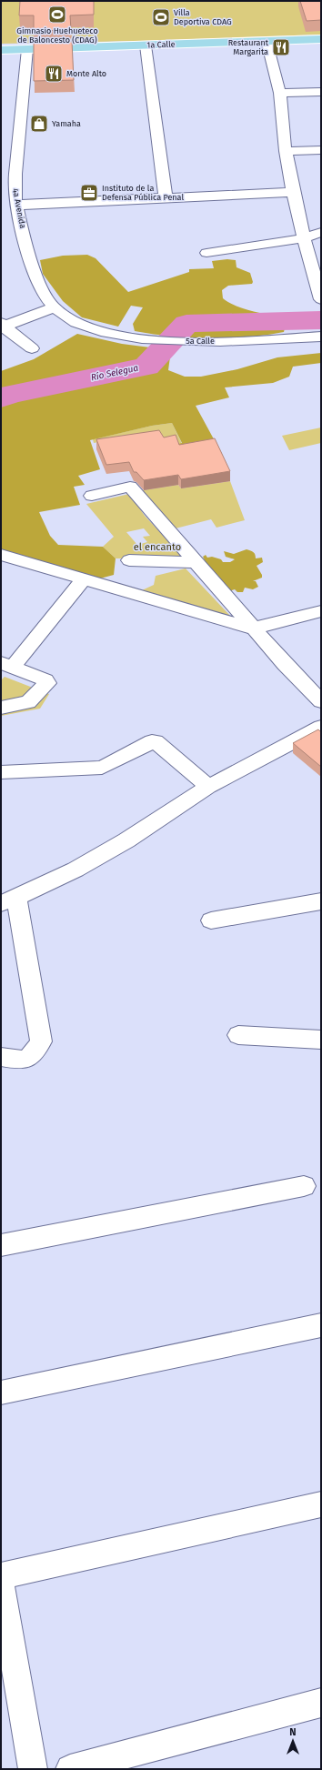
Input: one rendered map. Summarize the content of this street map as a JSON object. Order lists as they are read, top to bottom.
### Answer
{
  "streets": {
    "main road": ["1a Calle"],
    "street": ["4a Avenida", "5a Calle"]
  },
  "crossings": [
    ["1a Calle", "4a Avenida"],
    ["4a Avenida", "5a Calle"]
  ],
  "water": ["Río Selegua"],
  "parks": ["el encanto"],
  "places": {
    "sports": ["Gimnasio Huehueteco de Baloncesto (CDAG)", "Villa Deportiva CDAG"],
    "restaurant": ["Restaurant Margarita", "Monte Alto"],
    "shop": ["Yamaha"],
    "office": ["Instituto de la Defensa Pública Penal"]
  },
  "north": "top"
}
